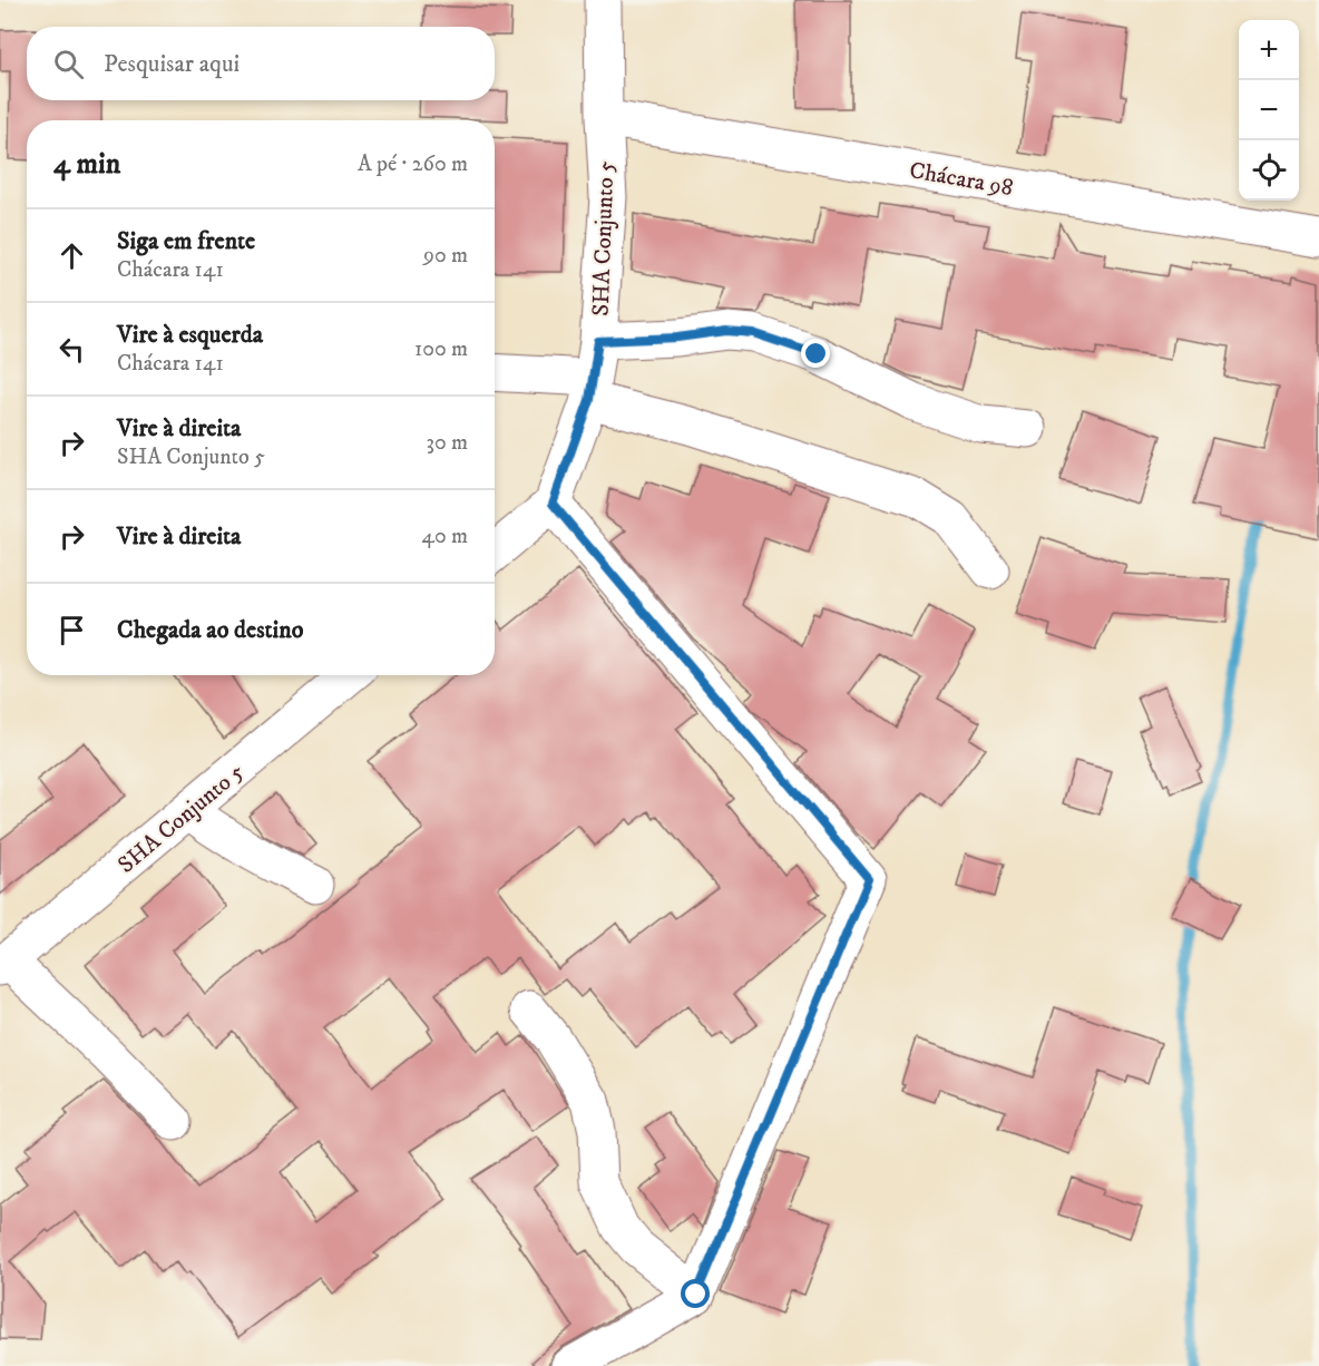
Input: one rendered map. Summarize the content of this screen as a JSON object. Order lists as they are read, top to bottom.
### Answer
{
  "streets": {
    "street": ["Chácara 98", "SHA Conjunto 5"]
  },
  "crossings": [
    ["Chácara 98", "SHA Conjunto 5"]
  ],
  "page": {
    "map_buttons": ["+", "−"],
    "search": "Pesquisar aqui",
    "heading": ["4 min", "A pé · 260 m"],
    "list": [
      ["Siga em frente", "Chácara 141", "90 m"],
      ["Vire à esquerda", "Chácara 141", "100 m"],
      ["Vire à direita", "SHA Conjunto 5", "30 m"],
      ["Vire à direita", "40 m"],
      "Chegada ao destino"
    ]
  }
}
